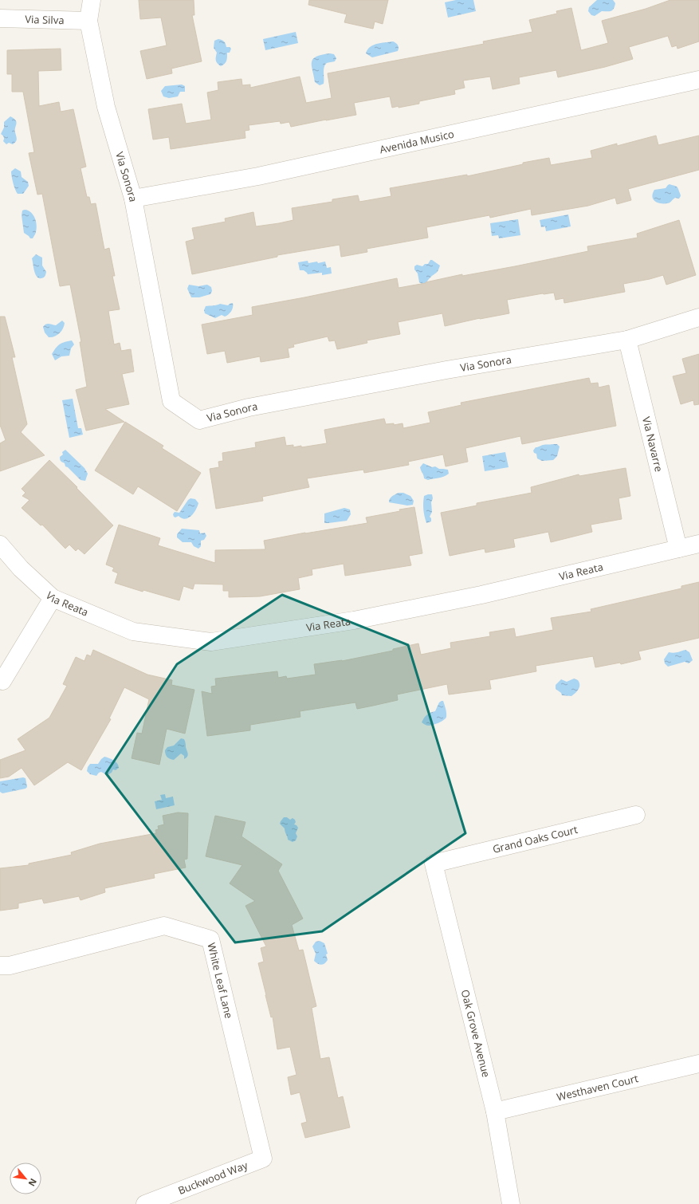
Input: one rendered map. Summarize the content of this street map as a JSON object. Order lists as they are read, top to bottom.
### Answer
{
  "streets": {
    "street": [
      "Via Silva",
      "Avenida Musico",
      "Via Sonora",
      "Via Navarre",
      "Via Reata",
      "Grand Oaks Court",
      "White Leaf Lane",
      "Oak Grove Avenue",
      "Westhaven Court",
      "Buckwood Way"
    ]
  },
  "crossings": [
    ["Via Silva", "Via Sonora"],
    ["Avenida Musico", "Via Sonora"],
    ["Via Sonora", "Via Navarre"],
    ["Via Navarre", "Via Reata"],
    ["Grand Oaks Court", "Oak Grove Avenue"],
    ["White Leaf Lane", "Buckwood Way"],
    ["Oak Grove Avenue", "Westhaven Court"]
  ],
  "north": "bottom right"
}
